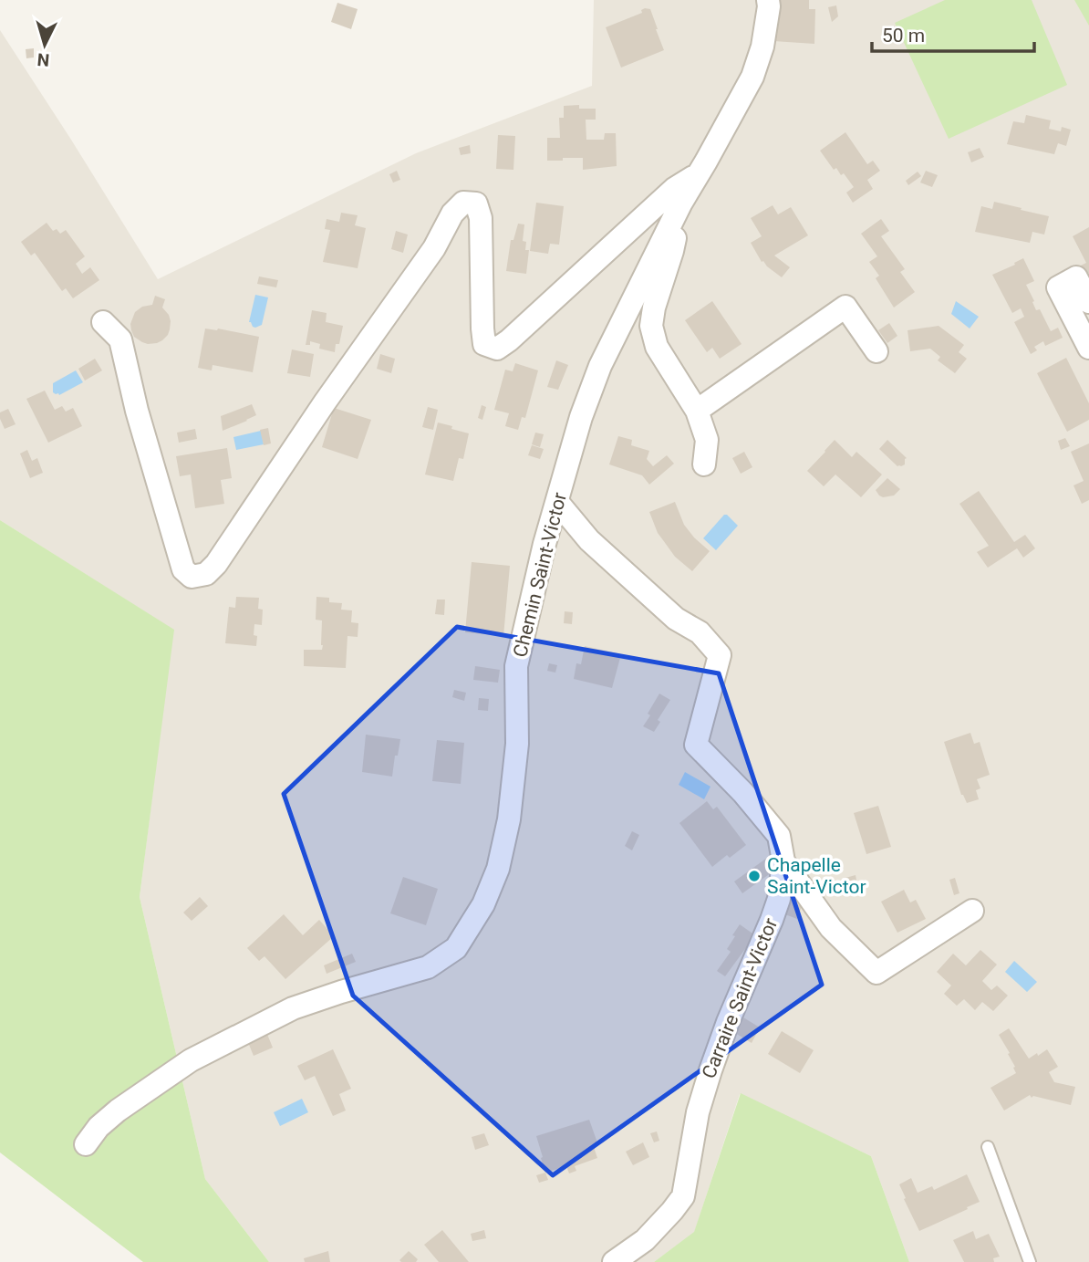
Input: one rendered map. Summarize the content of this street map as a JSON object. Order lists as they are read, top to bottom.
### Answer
{
  "streets": {
    "street": ["Chemin Saint-Victor", "Carraire Saint-Victor"]
  },
  "crossings": [
    ["Chemin Saint-Victor", "Carraire Saint-Victor"]
  ],
  "places": ["Chapelle Saint-Victor"],
  "scale_bar": "50 m",
  "north": "bottom"
}
